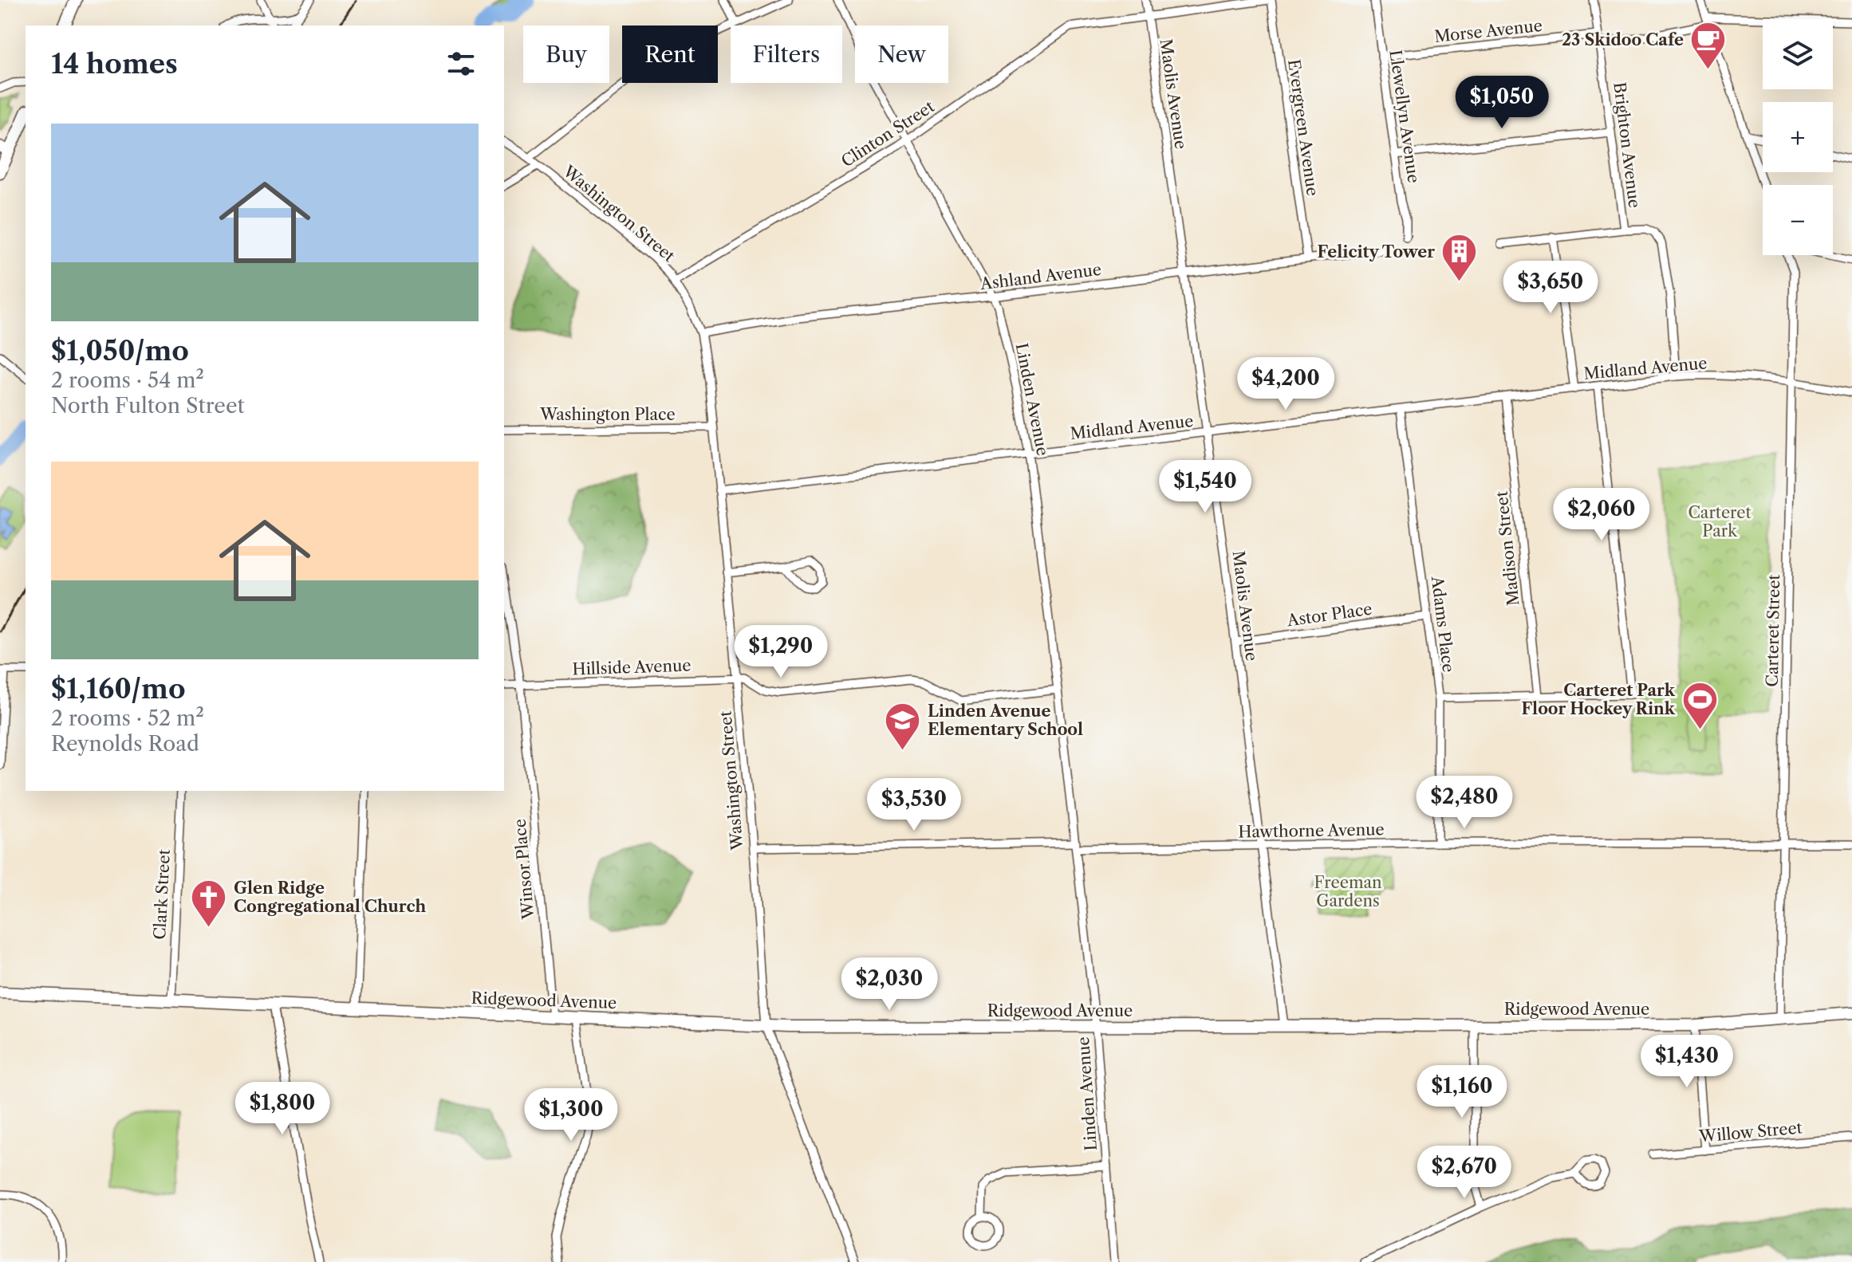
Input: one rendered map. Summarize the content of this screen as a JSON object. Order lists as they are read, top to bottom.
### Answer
{
  "streets": {
    "street": [
      "Morse Avenue",
      "Maolis Avenue",
      "Llewellyn Avenue",
      "Evergreen Avenue",
      "Clinton Street",
      "Brighton Avenue",
      "Washington Street",
      "Ashland Avenue",
      "Midland Avenue",
      "Linden Avenue",
      "Washington Place",
      "Madison Street",
      "Astor Place",
      "Adams Place",
      "Carteret Street",
      "Hillside Avenue",
      "Hawthorne Avenue",
      "Winsor Place",
      "Clark Street",
      "Ridgewood Avenue",
      "Willow Street"
    ]
  },
  "crossings": [
    ["Morse Avenue", "Llewellyn Avenue"],
    ["Morse Avenue", "Brighton Avenue"],
    ["Maolis Avenue", "Clinton Street"],
    ["Maolis Avenue", "Ashland Avenue"],
    ["Maolis Avenue", "Midland Avenue"],
    ["Maolis Avenue", "Astor Place"],
    ["Maolis Avenue", "Hawthorne Avenue"],
    ["Maolis Avenue", "Ridgewood Avenue"],
    ["Evergreen Avenue", "Clinton Street"],
    ["Evergreen Avenue", "Ashland Avenue"],
    ["Clinton Street", "Washington Street"],
    ["Clinton Street", "Linden Avenue"],
    ["Brighton Avenue", "Midland Avenue"],
    ["Washington Street", "Ashland Avenue"],
    ["Washington Street", "Midland Avenue"],
    ["Washington Street", "Washington Place"],
    ["Washington Street", "Hillside Avenue"],
    ["Washington Street", "Hawthorne Avenue"],
    ["Washington Street", "Ridgewood Avenue"],
    ["Ashland Avenue", "Linden Avenue"],
    ["Midland Avenue", "Linden Avenue"],
    ["Midland Avenue", "Madison Street"],
    ["Midland Avenue", "Adams Place"],
    ["Midland Avenue", "Carteret Street"],
    ["Linden Avenue", "Hillside Avenue"],
    ["Linden Avenue", "Hawthorne Avenue"],
    ["Linden Avenue", "Ridgewood Avenue"],
    ["Astor Place", "Adams Place"],
    ["Adams Place", "Hawthorne Avenue"],
    ["Carteret Street", "Hawthorne Avenue"],
    ["Carteret Street", "Ridgewood Avenue"],
    ["Hillside Avenue", "Winsor Place"],
    ["Winsor Place", "Ridgewood Avenue"],
    ["Clark Street", "Ridgewood Avenue"]
  ],
  "parks": ["Carteret Park", "Freeman Gardens"],
  "places": {
    "cafe": ["23 Skidoo Cafe"],
    "building": ["Felicity Tower"],
    "sports": ["Carteret Park Floor Hockey Rink"],
    "school or university": ["Linden Avenue Elementary School"],
    "church": ["Glen Ridge Congregational Church"]
  },
  "page": {
    "map_buttons": ["+", "−"],
    "chip": [
      "Buy",
      "Rent",
      "Filters",
      "New"
    ],
    "heading": "14 homes",
    "price": [
      "$1,050",
      "$3,650",
      "$4,200",
      "$1,540",
      "$2,060",
      "$1,290",
      "$2,480",
      "$3,530",
      "$2,030",
      "$1,430",
      "$1,160",
      "$1,800",
      "$1,300",
      "$2,670"
    ],
    "list": [
      {
        "name": "$1,050/mo",
        "note": "2 rooms · 54 m² · North Fulton Street"
      },
      {
        "name": "$1,160/mo",
        "note": "2 rooms · 52 m² · Reynolds Road"
      }
    ]
  }
}
